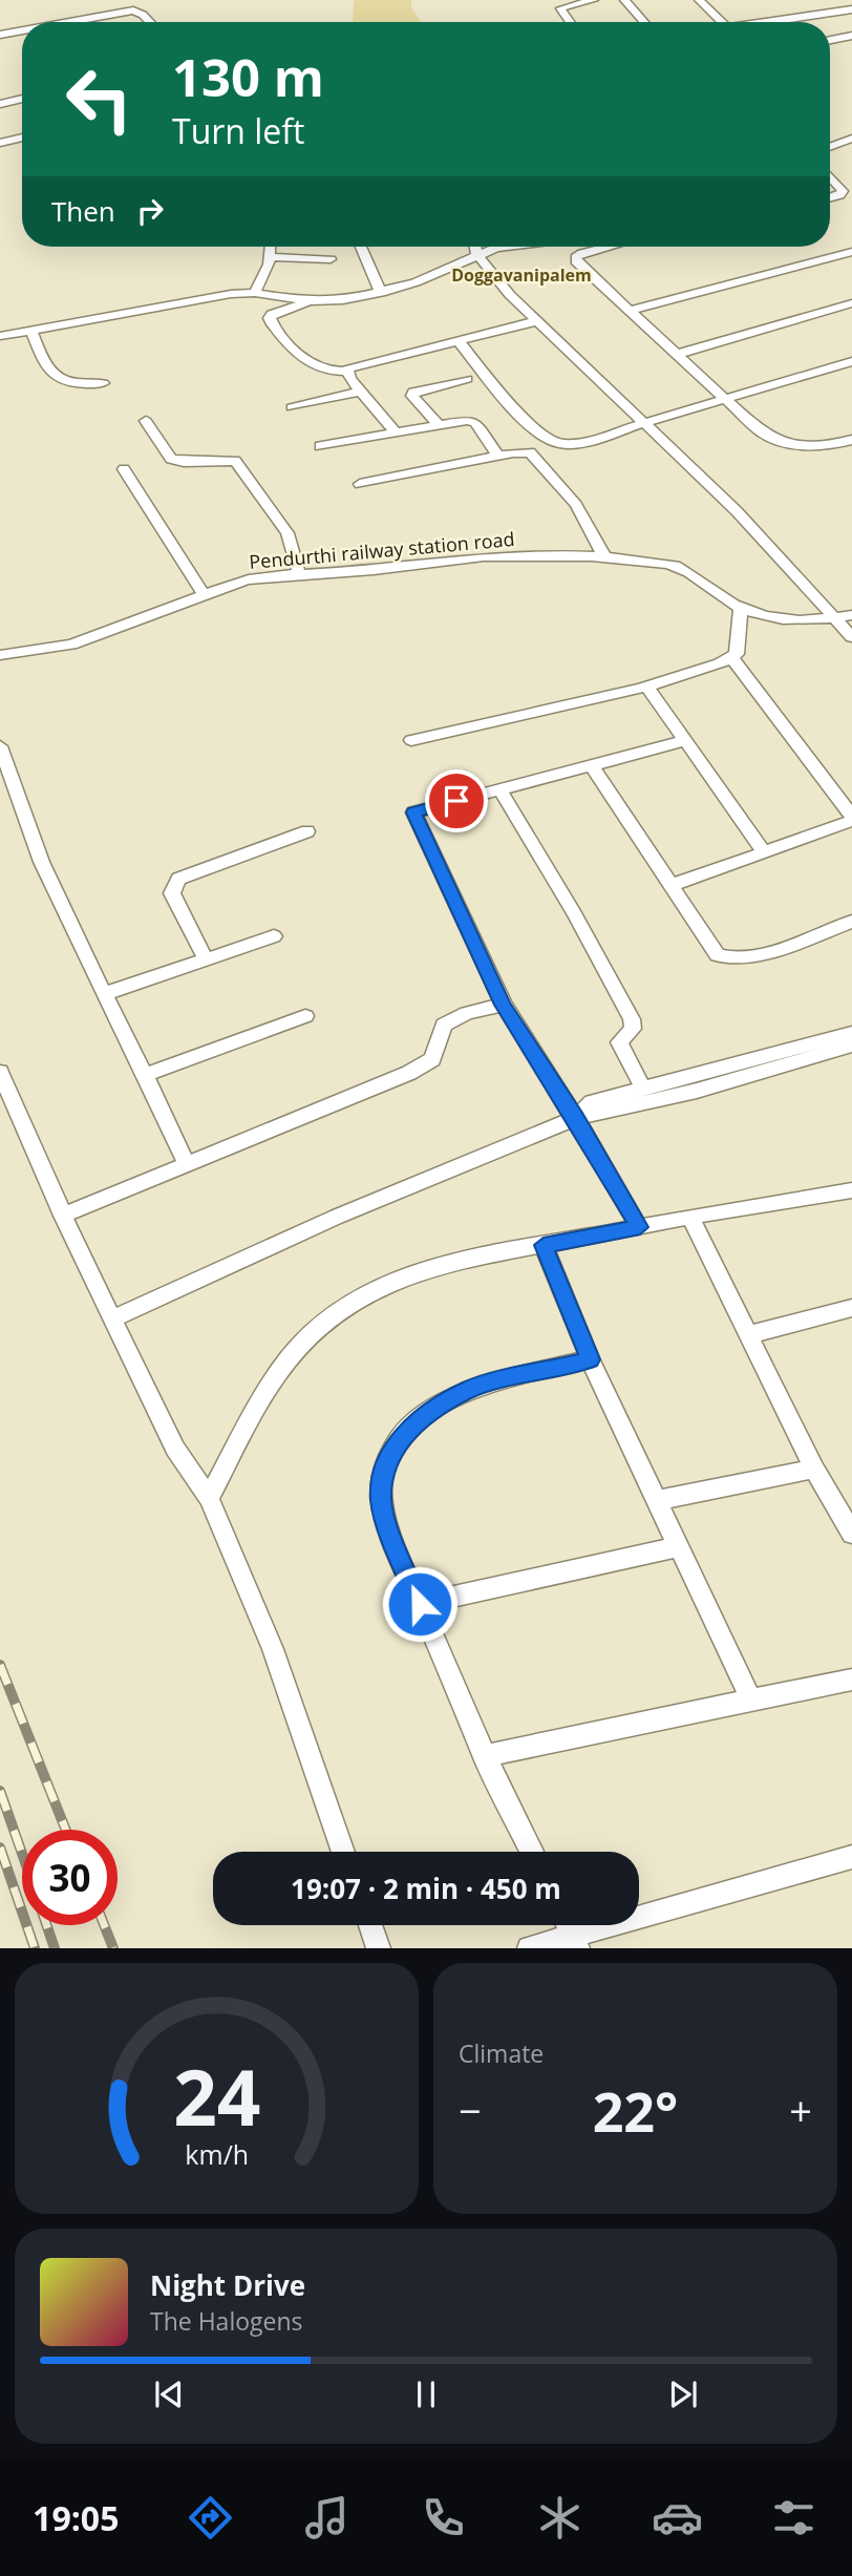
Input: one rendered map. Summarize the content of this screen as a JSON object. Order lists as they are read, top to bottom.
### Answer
{
  "streets": {
    "street": ["Pendurthi railway station road"]
  },
  "districts": ["Doggavanipalem"],
  "page": {
    "turn": ["130 m", "Turn left"],
    "then": "Then",
    "limit": "30",
    "trip": "19:07 · 2 min · 450 m",
    "tile": "Climate",
    "heat": ["−", "22°", "+"],
    "song": ["Night Drive", "The Halogens"],
    "tabs": "19:05",
    "gauge": ["24", "km/h"]
  }
}
